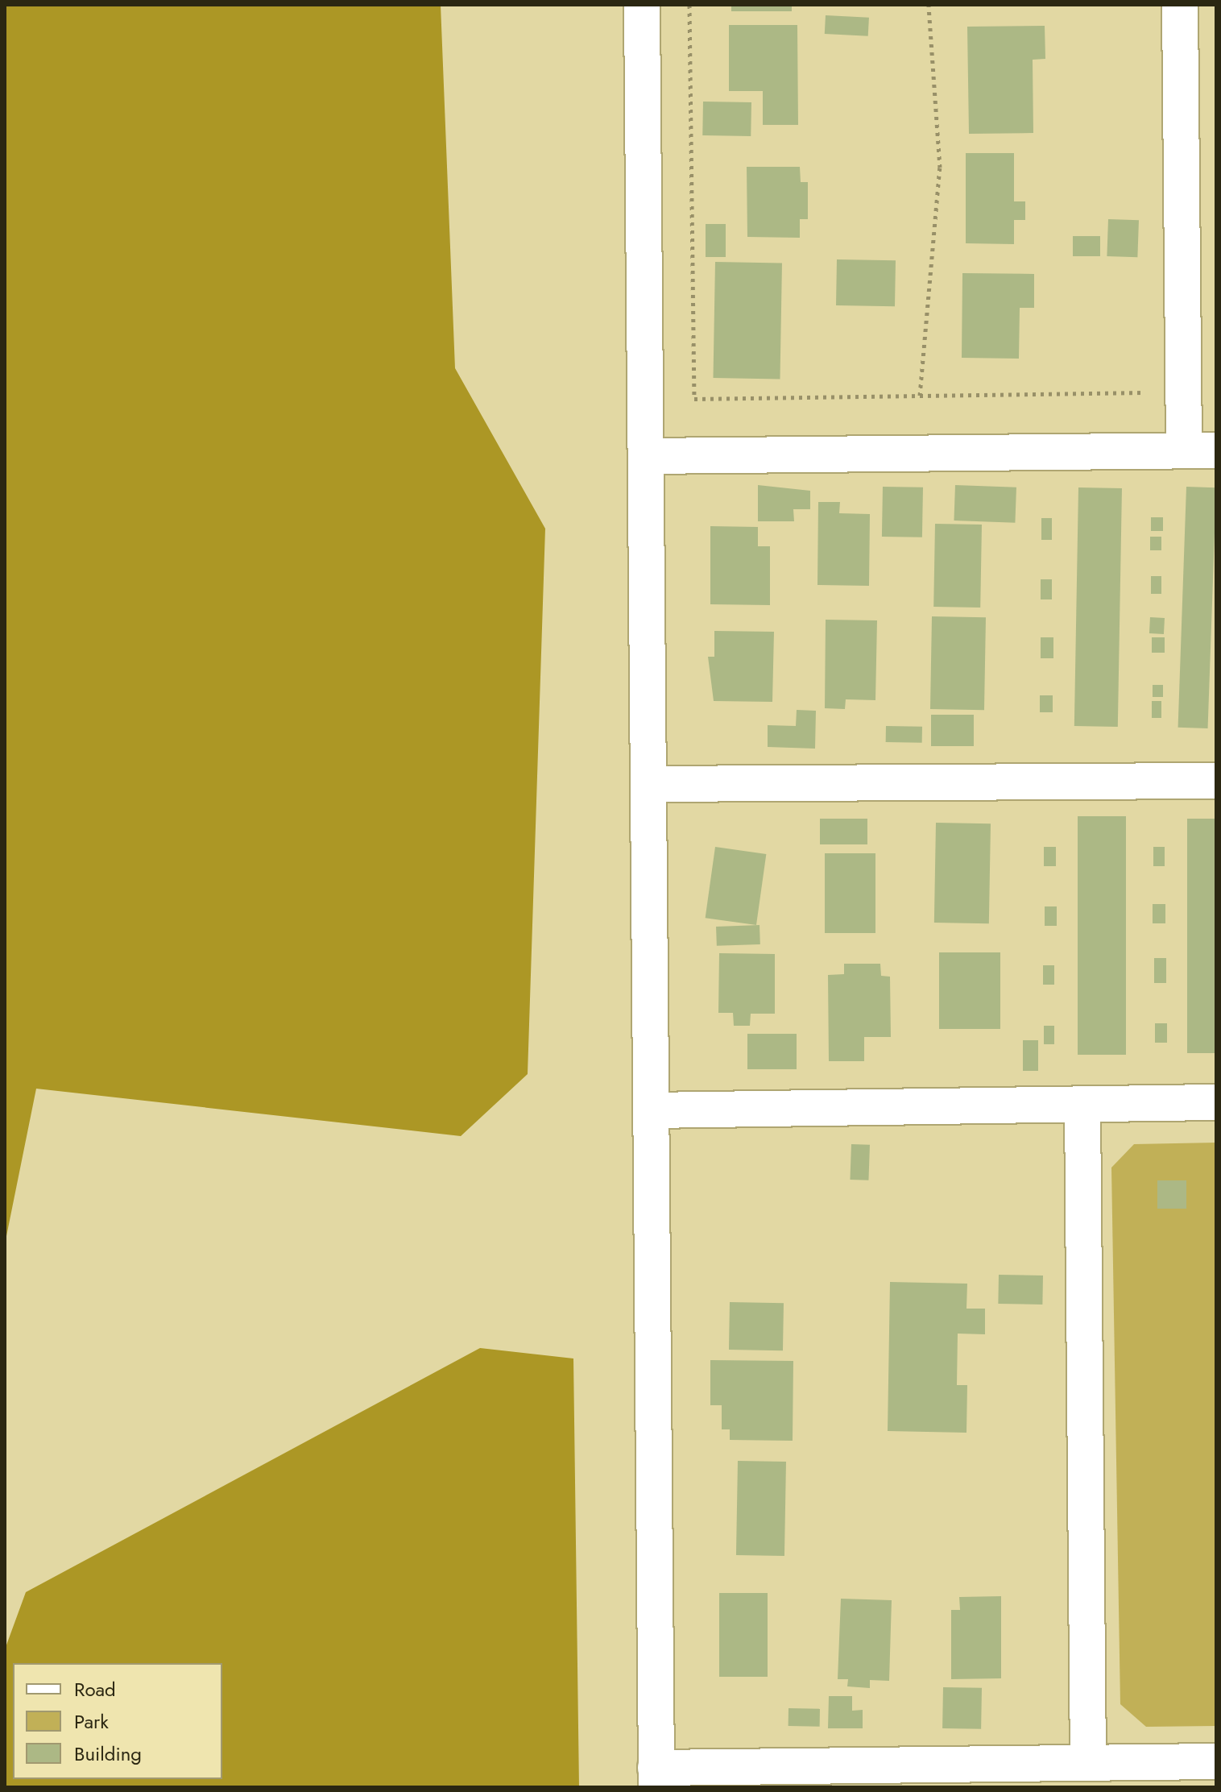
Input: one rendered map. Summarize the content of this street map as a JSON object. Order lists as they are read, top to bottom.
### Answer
{
  "legend": ["Road", "Park", "Building"]
}
